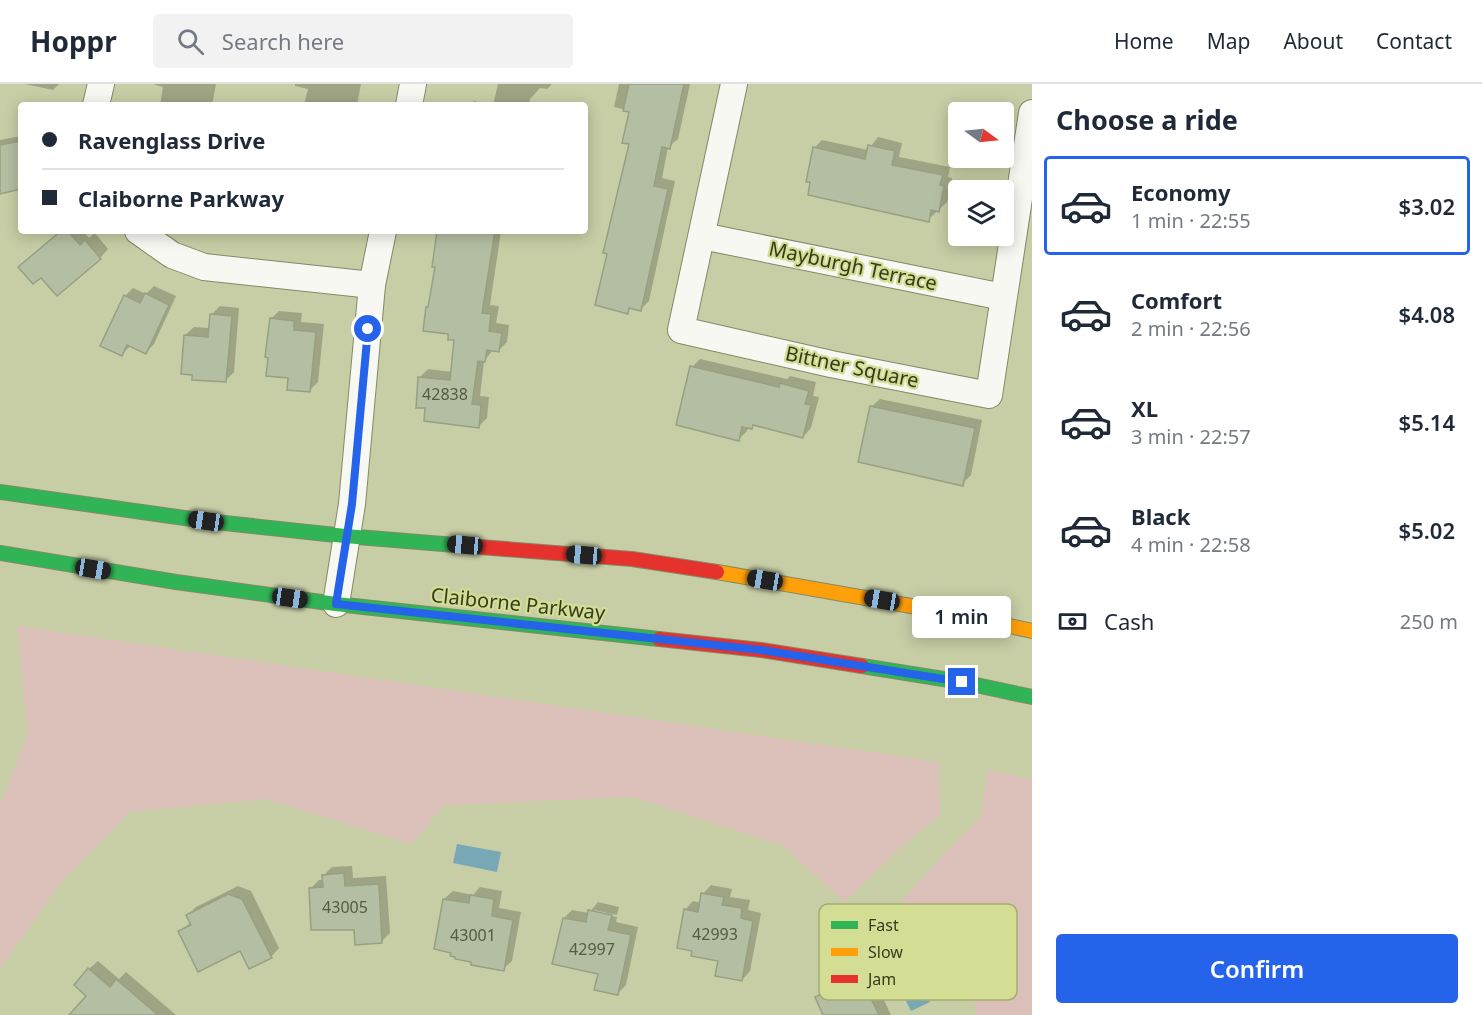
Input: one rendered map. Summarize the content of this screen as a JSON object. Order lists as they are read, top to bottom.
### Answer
{
  "streets": {
    "main road": ["Claiborne Parkway"],
    "street": ["Mayburgh Terrace", "Bittner Square"]
  },
  "crossings": [
    ["Mayburgh Terrace", "Bittner Square"]
  ],
  "house_numbers": [
    "42838",
    "43005",
    "42993",
    "43001",
    "42997"
  ],
  "legend": ["Fast", "Slow", "Jam"],
  "north": "right",
  "page": {
    "header": "Hoppr",
    "search": "Search here",
    "nav": [
      "Home",
      "Map",
      "About",
      "Contact"
    ],
    "heading": "Choose a ride",
    "banner": ["Ravenglass Drive", "Claiborne Parkway"],
    "list": [
      {
        "name": "Economy",
        "note": "1 min · 22:55",
        "value": "$3.02"
      },
      {
        "name": "Comfort",
        "note": "2 min · 22:56",
        "value": "$4.08"
      },
      {
        "name": "XL",
        "note": "3 min · 22:57",
        "value": "$5.14"
      },
      {
        "name": "Black",
        "note": "4 min · 22:58",
        "value": "$5.02"
      }
    ],
    "pay": ["Cash", "250 m"],
    "bubble": "1 min",
    "buttons": "Confirm"
  }
}
